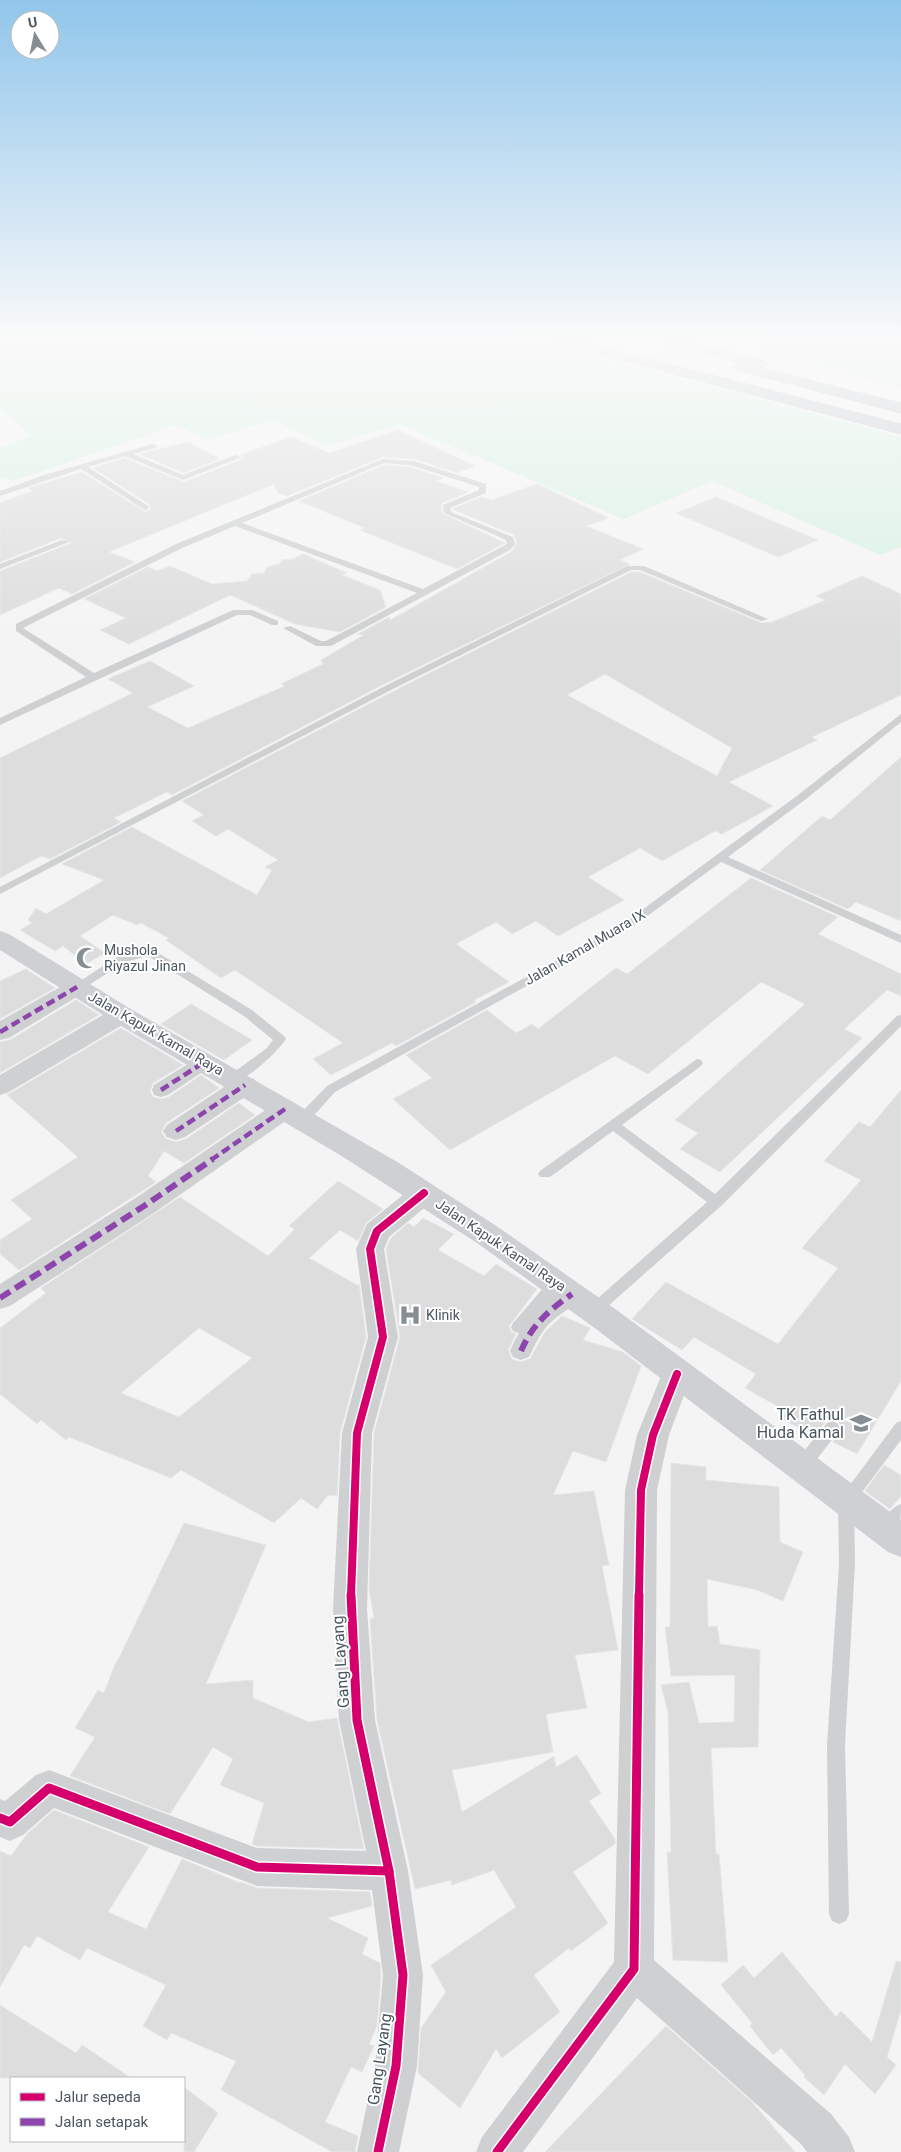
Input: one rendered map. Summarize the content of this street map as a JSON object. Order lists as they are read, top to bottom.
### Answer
{
  "streets": {
    "main road": ["Jalan Kapuk Kamal Raya"],
    "street": ["Gang Layang"],
    "lane": ["Jalan Kamal Muara IX"]
  },
  "crossings": [
    ["Jalan Kamal Muara IX", "Jalan Kapuk Kamal Raya"],
    ["Jalan Kapuk Kamal Raya", "Gang Layang"]
  ],
  "places": {
    "mosque": ["Mushola Riyazul Jinan"],
    "hospital": ["Klinik"],
    "school or university": ["TK Fathul Huda Kamal"]
  },
  "legend": ["Jalur sepeda", "Jalan setapak"],
  "north": "top"
}
